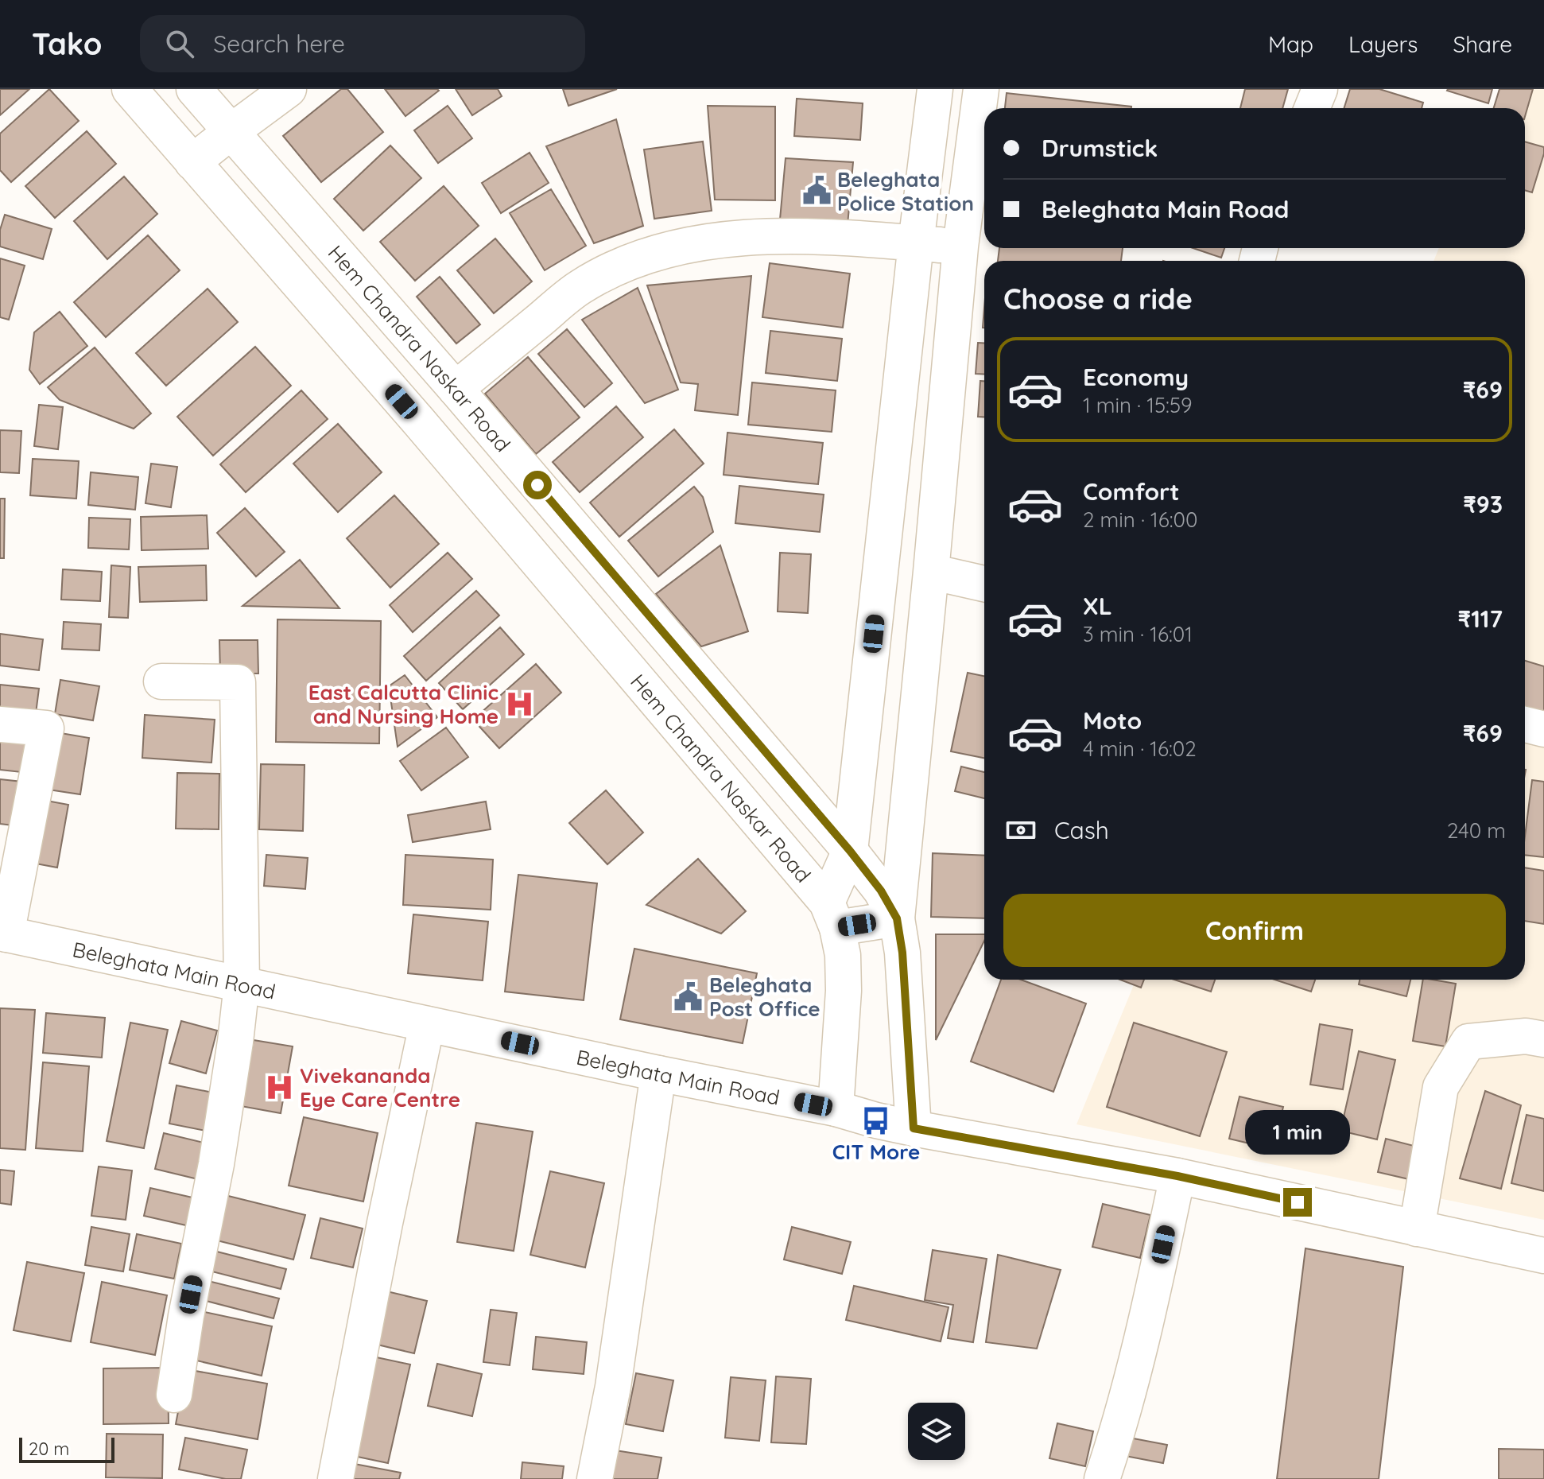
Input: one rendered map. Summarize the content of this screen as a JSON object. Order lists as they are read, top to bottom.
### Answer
{
  "streets": {
    "street": ["Hem Chandra Naskar Road", "Beleghata Main Road"]
  },
  "crossings": [
    ["Hem Chandra Naskar Road", "Beleghata Main Road"]
  ],
  "places": {
    "public building": ["Beleghata Police Station", "Beleghata Post Office"],
    "hospital": ["East Calcutta Clinic and Nursing Home", "Vivekananda Eye Care Centre"],
    "bus stop": ["CIT More"]
  },
  "scale_bar": "20 m",
  "page": {
    "header": "Tako",
    "search": "Search here",
    "nav": ["Map", "Layers", "Share"],
    "banner": ["Drumstick", "Beleghata Main Road"],
    "heading": "Choose a ride",
    "list": [
      {
        "name": "Economy",
        "note": "1 min · 15:59",
        "value": "₹69"
      },
      {
        "name": "Comfort",
        "note": "2 min · 16:00",
        "value": "₹93"
      },
      {
        "name": "XL",
        "note": "3 min · 16:01",
        "value": "₹117"
      },
      {
        "name": "Moto",
        "note": "4 min · 16:02",
        "value": "₹69"
      }
    ],
    "pay": ["Cash", "240 m"],
    "buttons": "Confirm",
    "bubble": "1 min",
    "scale": "20 m"
  }
}
